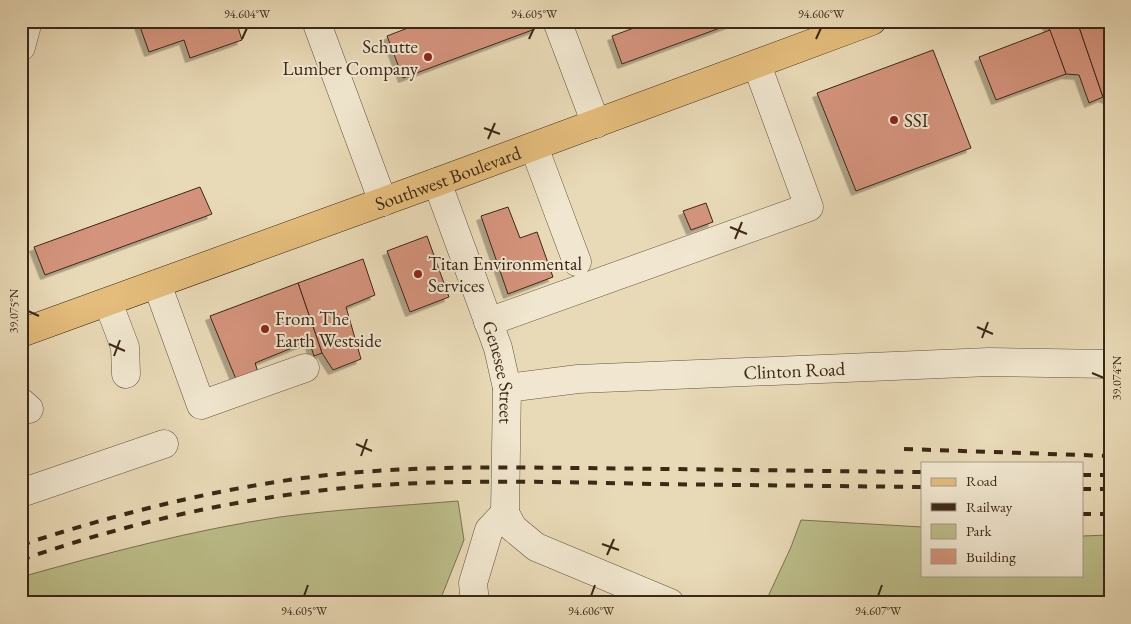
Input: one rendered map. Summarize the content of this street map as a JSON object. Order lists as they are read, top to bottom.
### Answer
{
  "streets": {
    "main road": ["Southwest Boulevard"],
    "street": ["Clinton Road", "Genesee Street"]
  },
  "crossings": [
    ["Southwest Boulevard", "Genesee Street"],
    ["Clinton Road", "Genesee Street"]
  ],
  "places": [
    "Schutte Lumber Company",
    "SSI",
    "Titan Environmental Services",
    "From The Earth Westside"
  ],
  "legend": [
    "Road",
    "Railway",
    "Park",
    "Building"
  ],
  "coordinates": [
    "94.604°W",
    "94.605°W",
    "94.606°W",
    "39.075°N",
    "39.074°N",
    "94.607°W"
  ]
}
